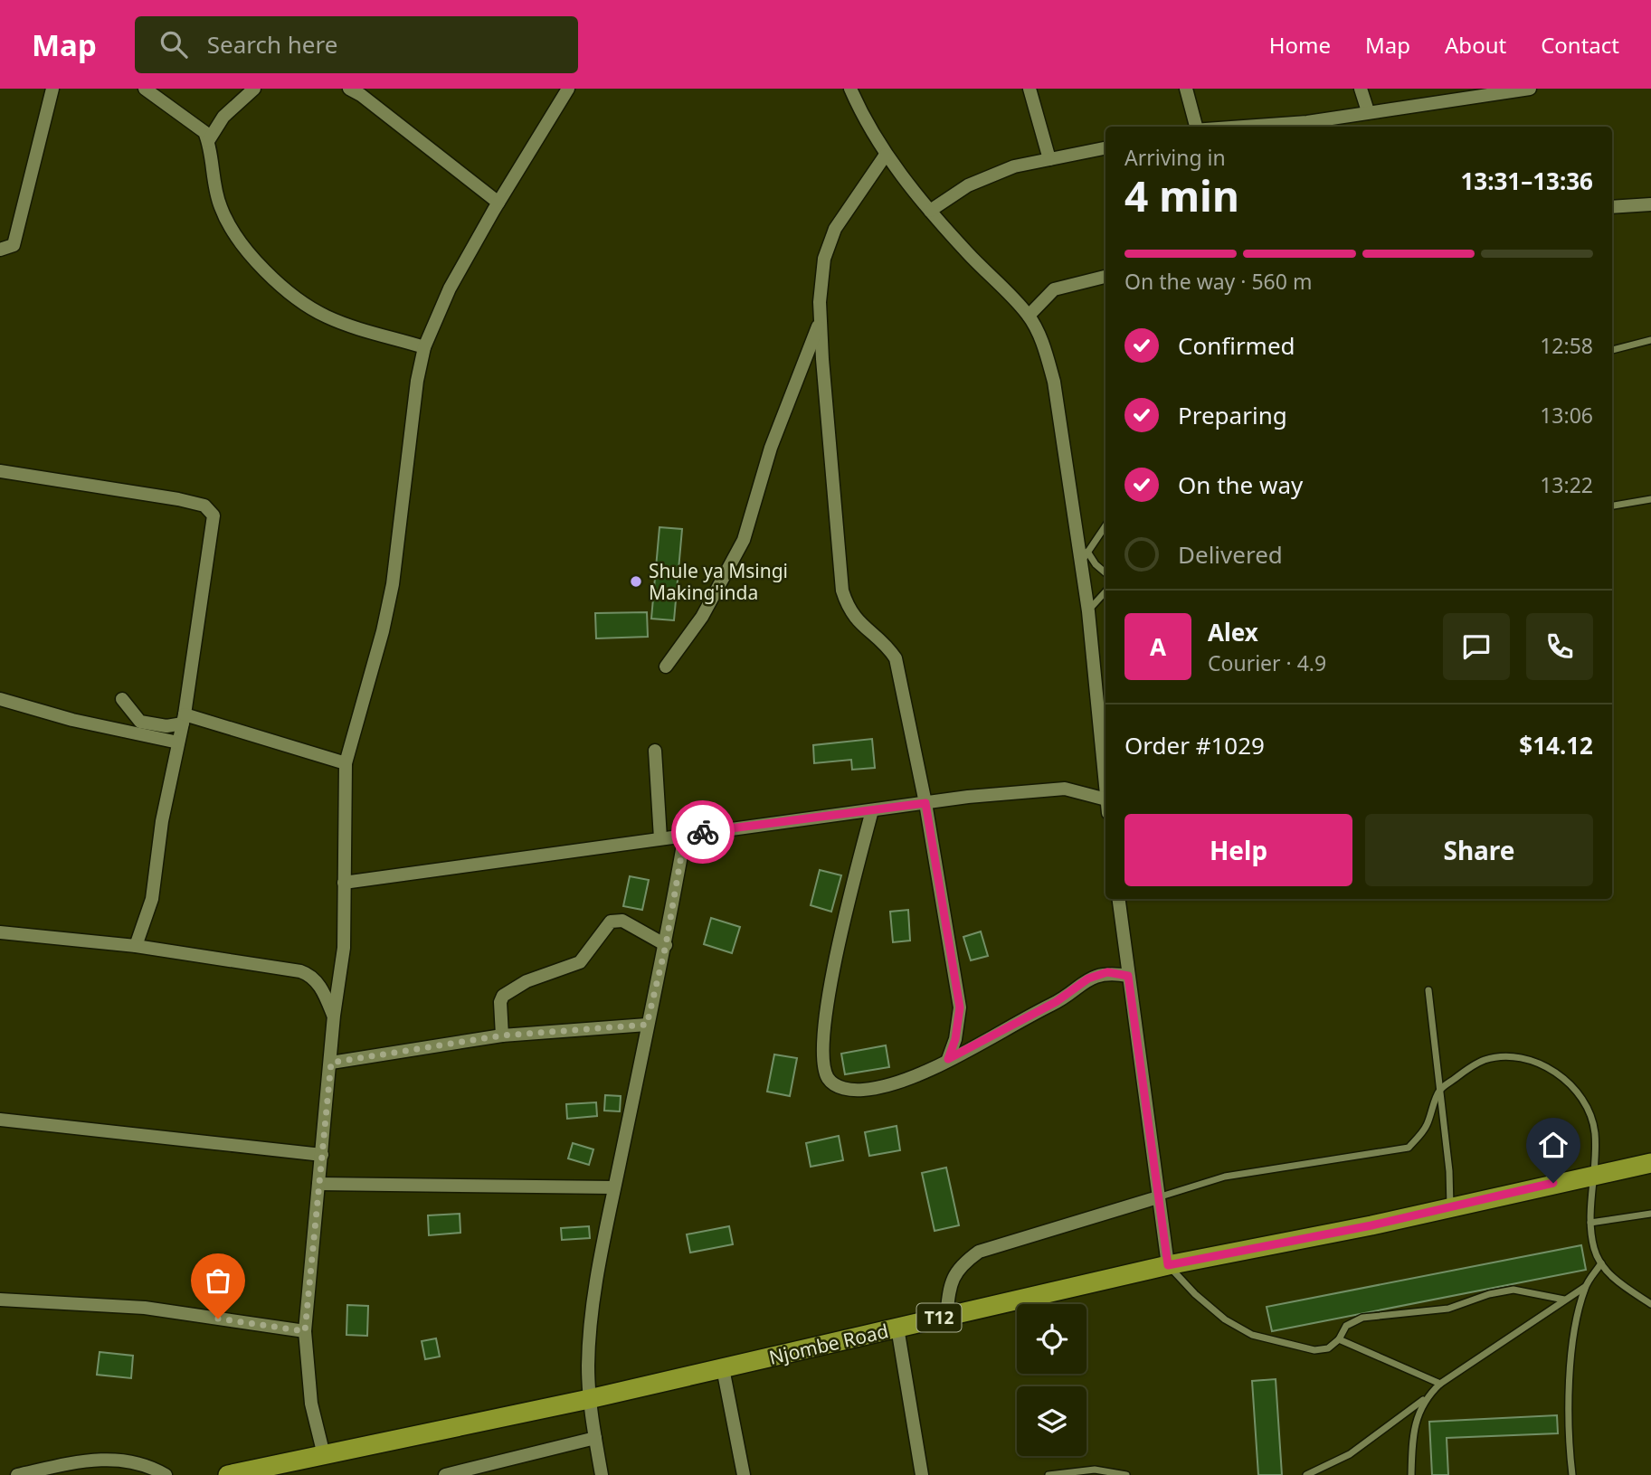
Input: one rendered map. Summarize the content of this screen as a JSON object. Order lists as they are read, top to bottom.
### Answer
{
  "streets": {
    "highway": ["T12", "Njombe Road"]
  },
  "places": ["Shule ya Msingi Making'inda"],
  "page": {
    "header": "Map",
    "search": "Search here",
    "nav": [
      "Home",
      "Map",
      "About",
      "Contact"
    ],
    "heading": ["4 min", "Arriving in", "13:31–13:36"],
    "panel": [
      "Alex",
      "Courier · 4.9",
      "Order #1029",
      "$14.12"
    ],
    "bar": "On the way · 560 m",
    "list": [
      ["Confirmed", "12:58"],
      ["Preparing", "13:06"],
      ["On the way", "13:22"],
      "Delivered"
    ],
    "round": "A",
    "buttons": ["Help", "Share"]
  }
}
